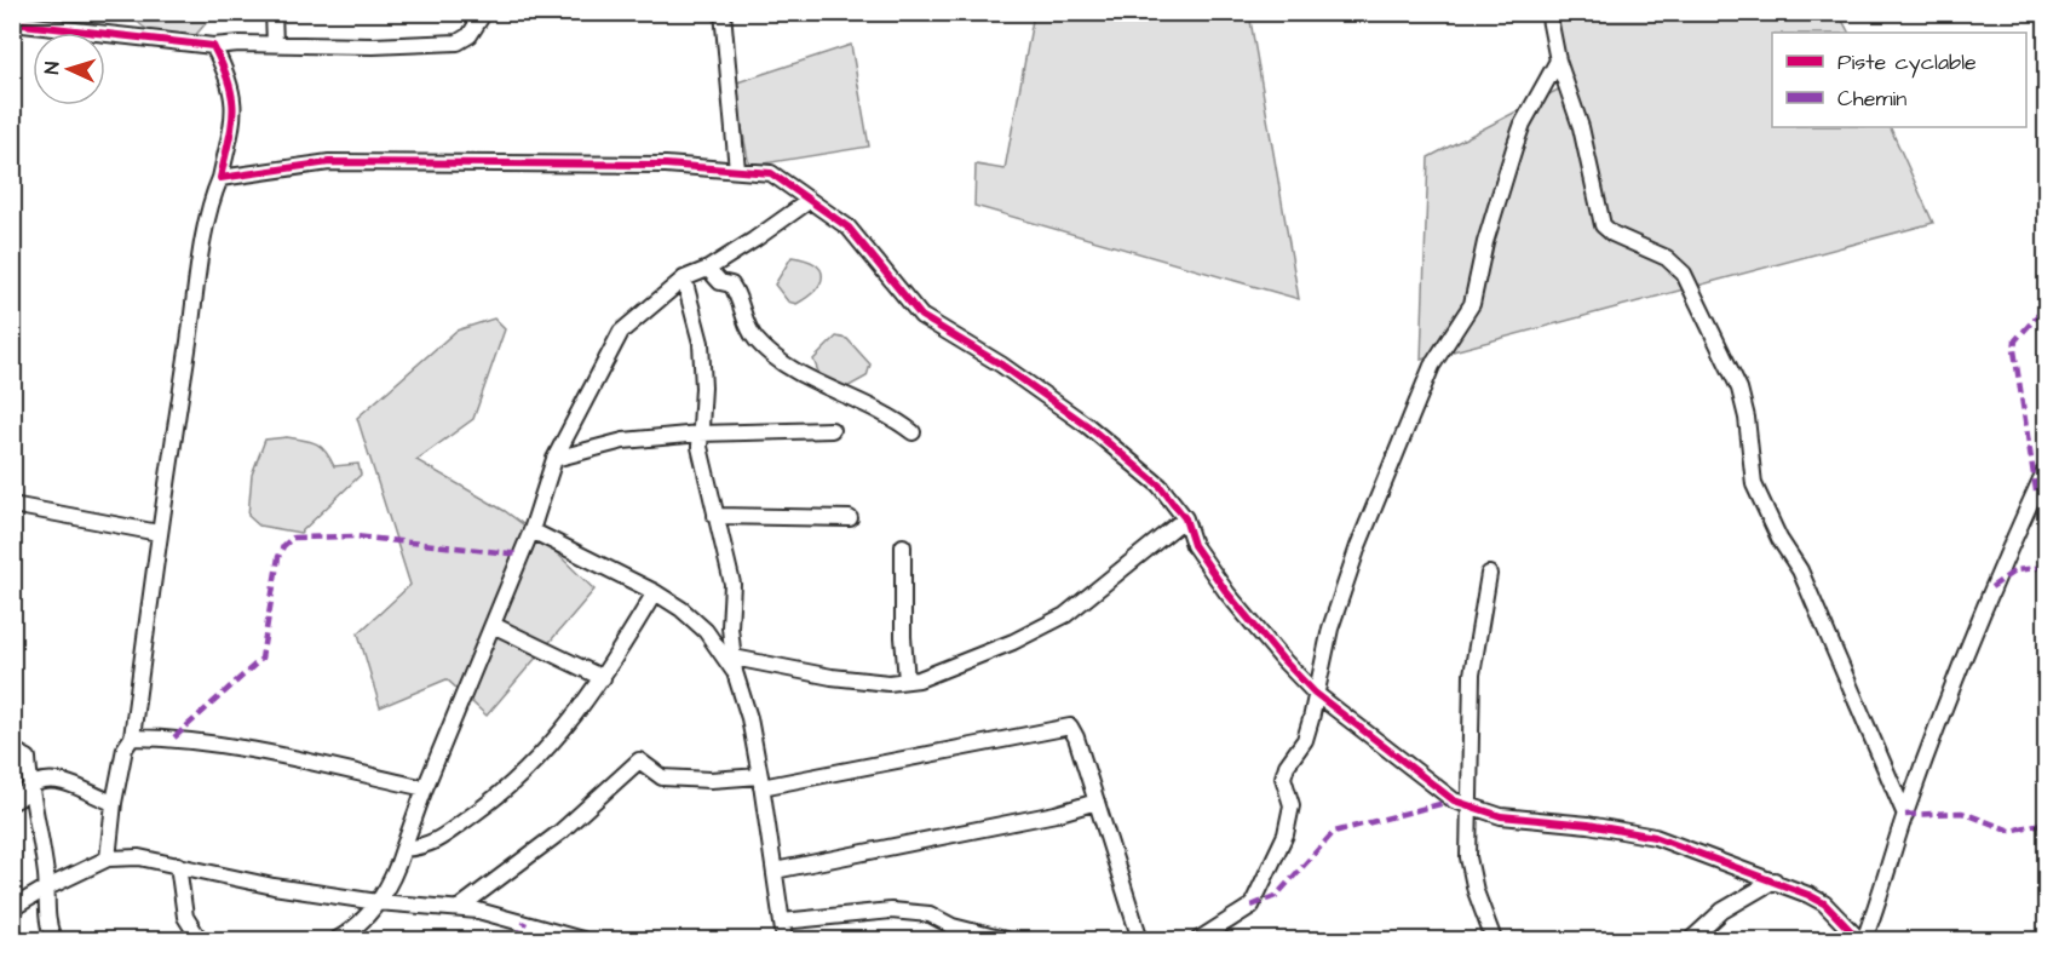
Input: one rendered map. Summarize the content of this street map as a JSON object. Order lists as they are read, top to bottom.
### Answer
{
  "legend": ["Piste cyclable", "Chemin"],
  "north": "left"
}
